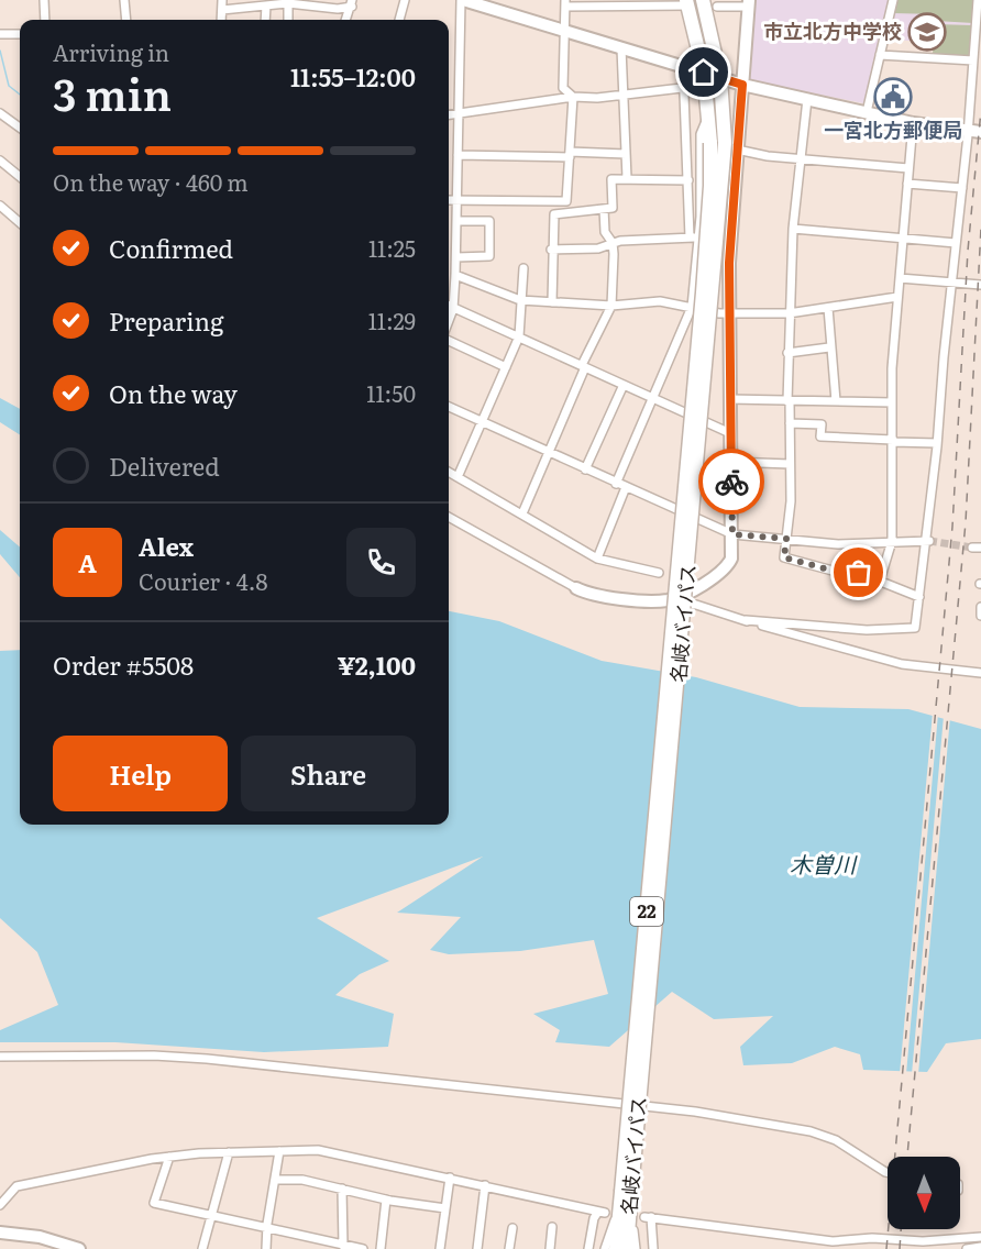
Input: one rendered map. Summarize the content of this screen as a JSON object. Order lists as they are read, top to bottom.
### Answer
{
  "streets": {
    "highway": ["名岐バイパス", "22"]
  },
  "water": ["木曽川"],
  "places": {
    "school or university": ["市立北方中学校"],
    "public building": ["一宮北方郵便局"]
  },
  "north": "bottom",
  "page": {
    "heading": ["3 min", "Arriving in", "11:55–12:00"],
    "panel": [
      "Alex",
      "Courier · 4.8",
      "Order #5508",
      "¥2,100"
    ],
    "bar": "On the way · 460 m",
    "list": [
      ["Confirmed", "11:25"],
      ["Preparing", "11:29"],
      ["On the way", "11:50"],
      "Delivered"
    ],
    "round": "A",
    "buttons": ["Help", "Share"]
  }
}
